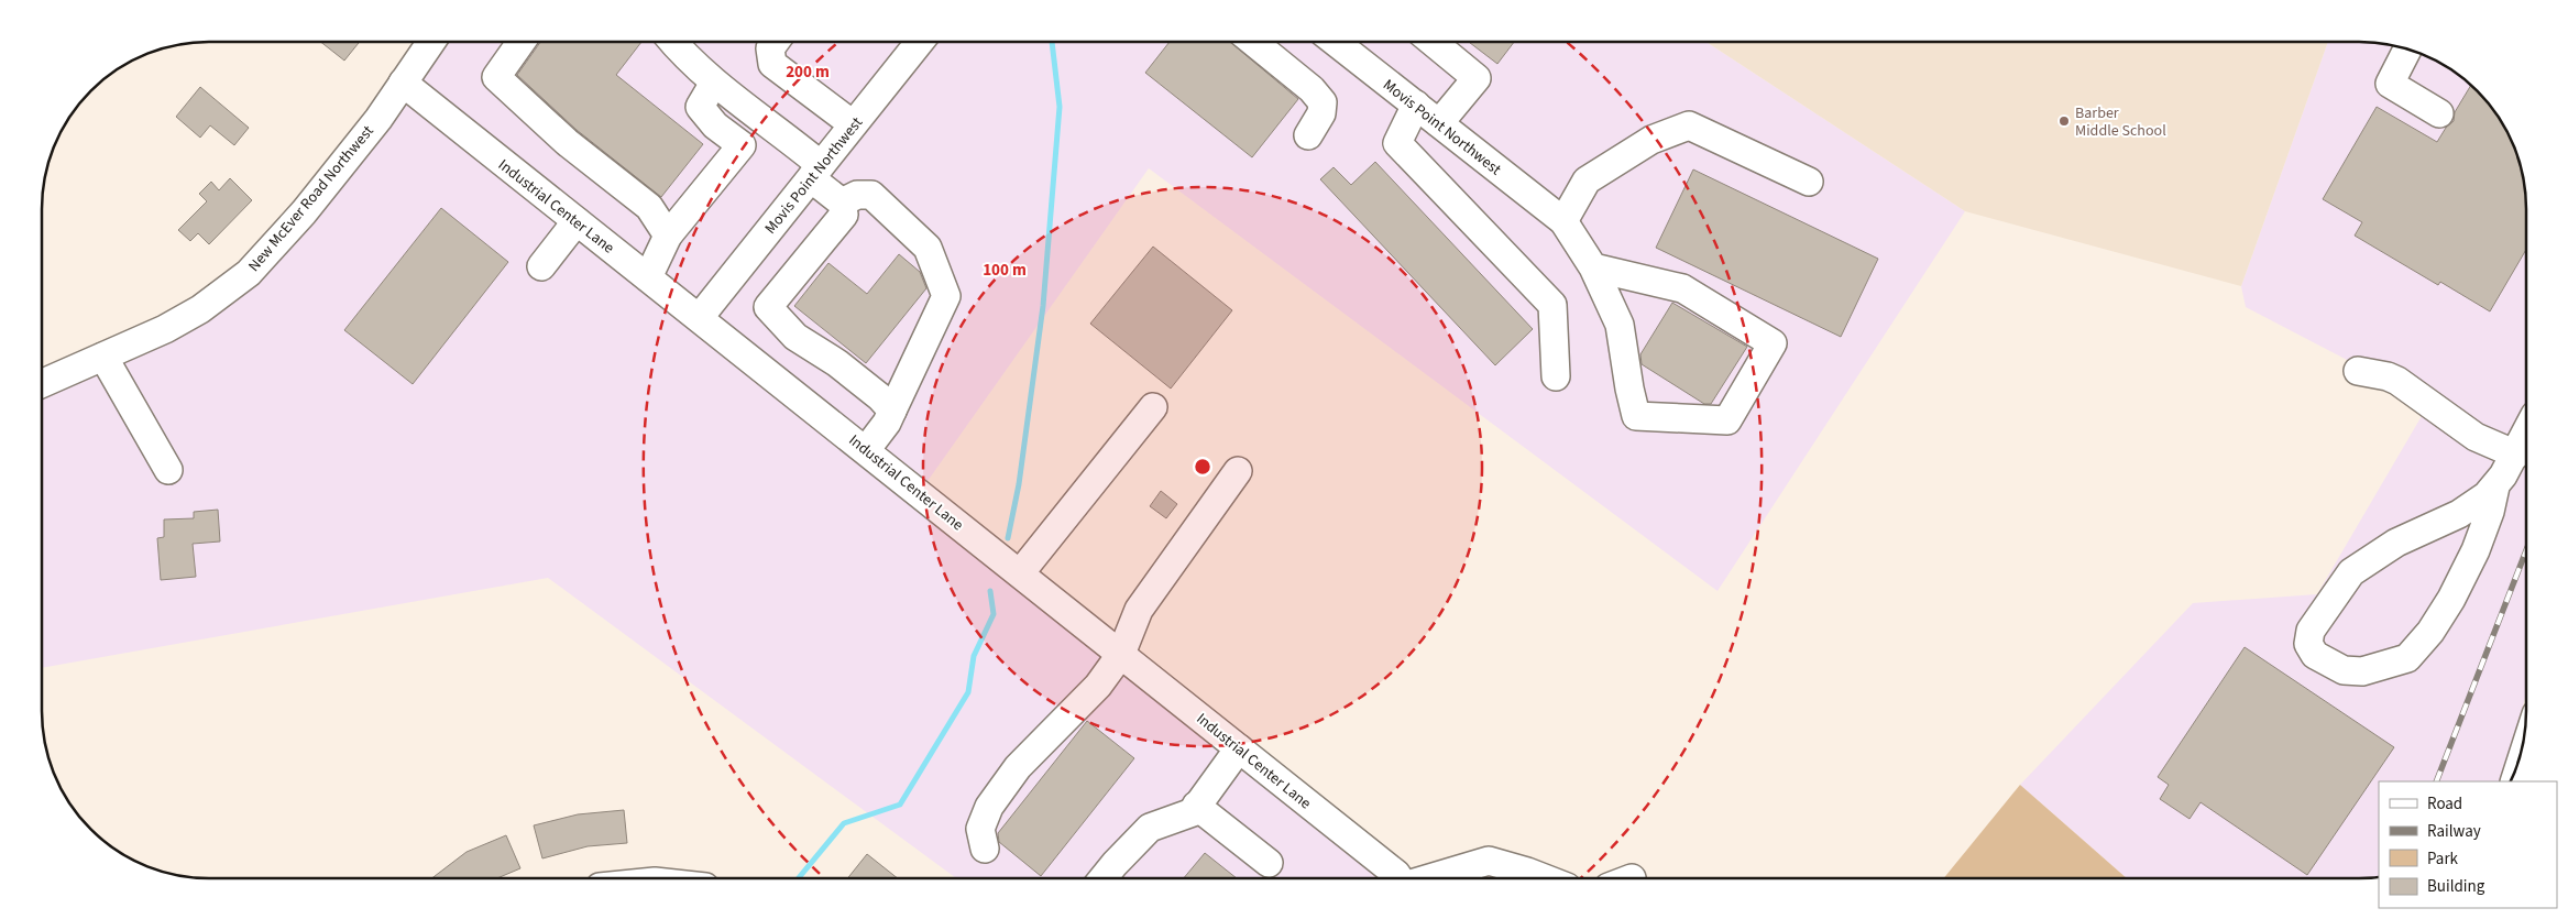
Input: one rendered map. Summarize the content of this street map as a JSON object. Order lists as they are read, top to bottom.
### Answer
{
  "streets": {
    "street": ["Movis Point Northwest", "New McEver Road Northwest", "Industrial Center Lane"]
  },
  "crossings": [
    ["Movis Point Northwest", "Industrial Center Lane"],
    ["New McEver Road Northwest", "Industrial Center Lane"]
  ],
  "places": ["Barber Middle School"],
  "legend": [
    "Road",
    "Railway",
    "Park",
    "Building"
  ],
  "rings": ["200 m", "100 m"]
}
